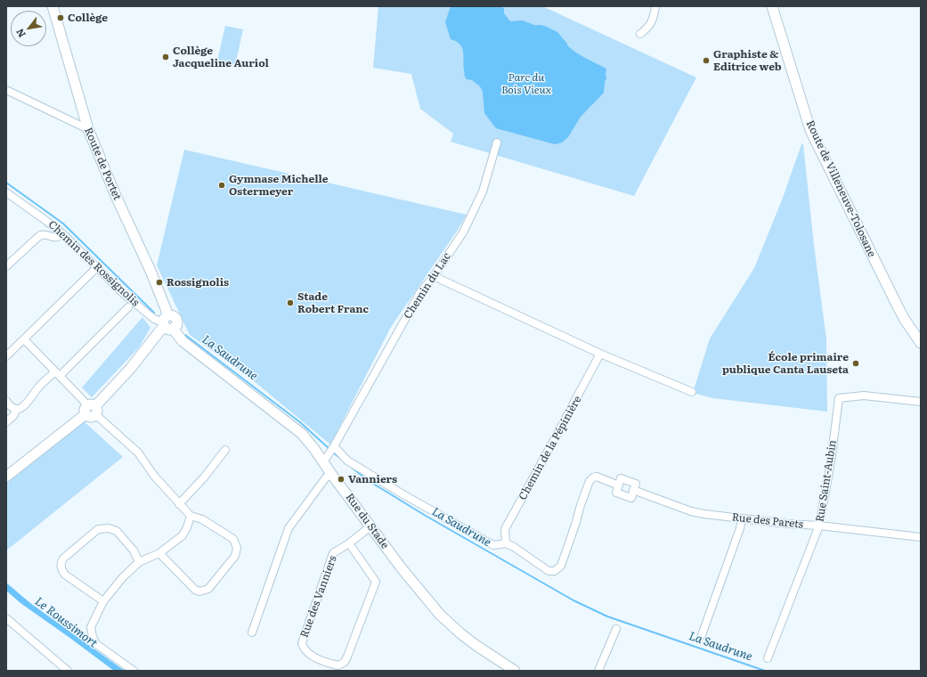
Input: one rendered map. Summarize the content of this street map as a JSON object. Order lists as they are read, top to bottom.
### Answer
{
  "streets": {
    "street": [
      "Route de Portet",
      "Route de Villeneuve-Tolosane",
      "Chemin des Rossignolis",
      "Chemin du Lac",
      "Chemin de la Pépinière",
      "Rue Saint-Aubin",
      "Rue du Stade",
      "Rue des Parets",
      "Rue des Vanniers"
    ]
  },
  "crossings": [
    ["Route de Portet", "Chemin des Rossignolis"],
    ["Route de Portet", "Rue du Stade"],
    ["Chemin des Rossignolis", "Rue du Stade"],
    ["Chemin du Lac", "Rue du Stade"],
    ["Chemin de la Pépinière", "Rue des Parets"],
    ["Rue Saint-Aubin", "Rue des Parets"],
    ["Rue du Stade", "Rue des Vanniers"]
  ],
  "water": ["La Saudrune", "Le Roussimort"],
  "parks": ["Parc du Bois Vieux"],
  "places": [
    "Collège",
    "Collège Jacqueline Auriol",
    "Graphiste & Editrice web",
    "Gymnase Michelle Ostermeyer",
    "Rossignolis",
    "Stade Robert Franc",
    "École primaire publique Canta Lauseta",
    "Vanniers"
  ],
  "north": "bottom left"
}
